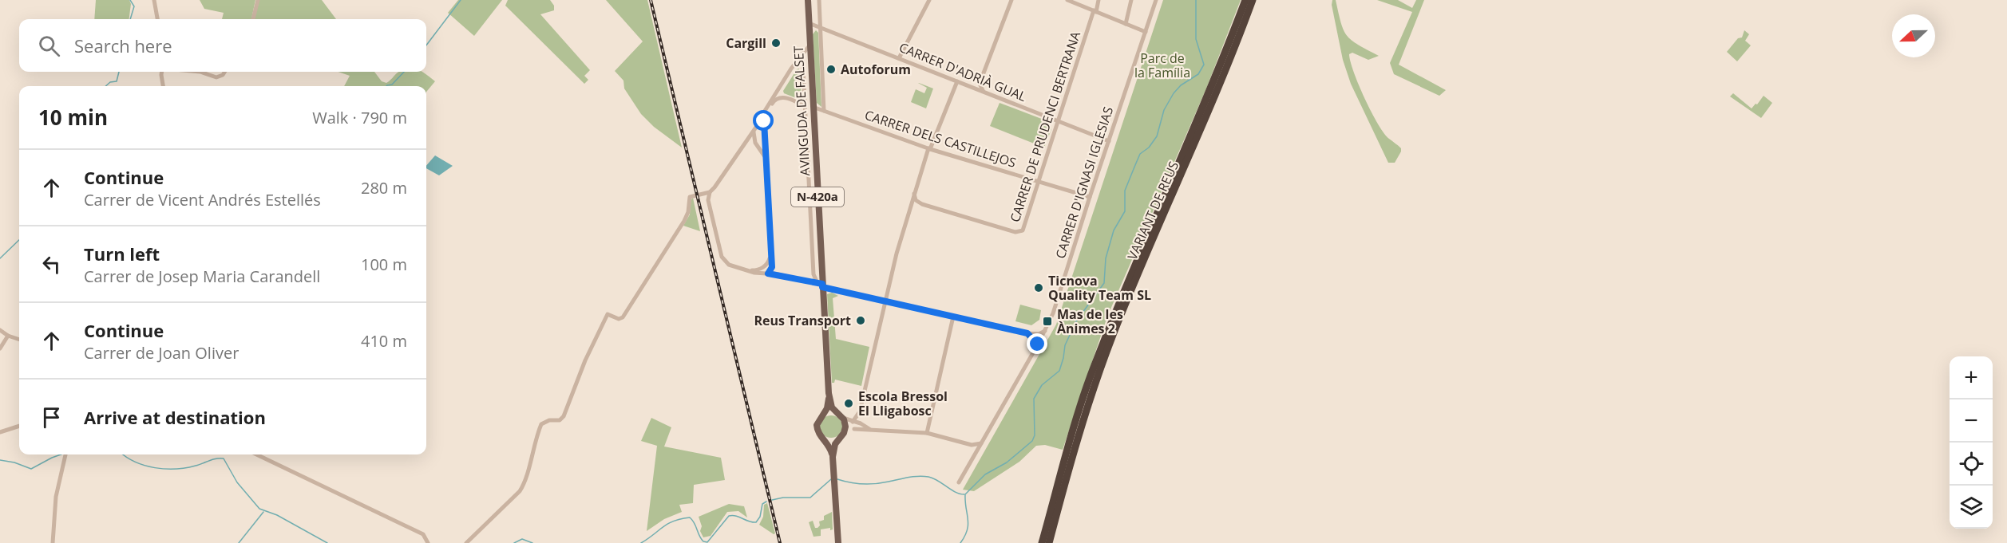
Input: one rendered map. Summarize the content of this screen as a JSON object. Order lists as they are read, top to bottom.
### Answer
{
  "streets": {
    "highway": ["VARIANT DE REUS"],
    "main road": ["AVINGUDA DE FALSET", "N-420a"],
    "street": [
      "CARRER D'ADRIÀ GUAL",
      "CARRER DE PRUDENCI BERTRANA",
      "CARRER DELS CASTILLEJOS",
      "CARRER D'IGNASI IGLESIAS"
    ]
  },
  "crossings": [
    ["CARRER D'ADRIÀ GUAL", "AVINGUDA DE FALSET"],
    ["CARRER D'ADRIÀ GUAL", "CARRER DE PRUDENCI BERTRANA"],
    ["CARRER D'ADRIÀ GUAL", "CARRER D'IGNASI IGLESIAS"],
    ["AVINGUDA DE FALSET", "CARRER DELS CASTILLEJOS"],
    ["AVINGUDA DE FALSET", "N-420a"],
    ["CARRER DE PRUDENCI BERTRANA", "CARRER DELS CASTILLEJOS"],
    ["CARRER DELS CASTILLEJOS", "CARRER D'IGNASI IGLESIAS"]
  ],
  "parks": ["Parc de la Família"],
  "places": {
    "other": [
      "Cargill",
      "Autoforum",
      "Ticnova Quality Team SL",
      "Reus Transport",
      "Escola Bressol El Lligabosc"
    ],
    "transit": ["Mas de les Ànimes 2"]
  },
  "north": "left",
  "page": {
    "search": "Search here",
    "heading": ["10 min", "Walk · 790 m"],
    "list": [
      ["Continue", "Carrer de Vicent Andrés Estellés", "280 m"],
      ["Turn left", "Carrer de Josep Maria Carandell", "100 m"],
      ["Continue", "Carrer de Joan Oliver", "410 m"],
      "Arrive at destination"
    ],
    "map_buttons": ["+", "−"]
  }
}
